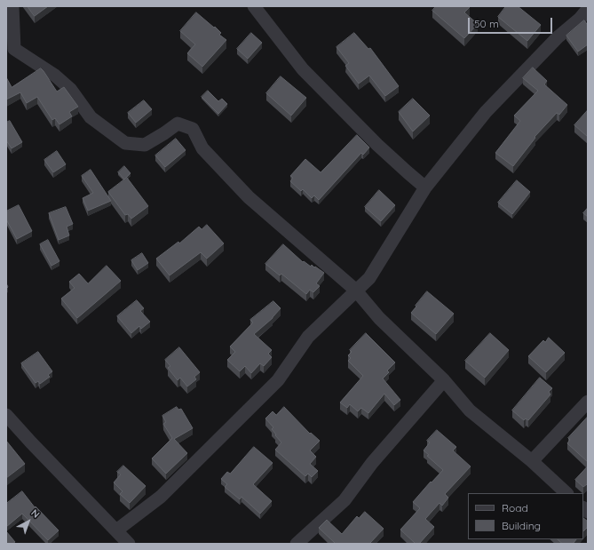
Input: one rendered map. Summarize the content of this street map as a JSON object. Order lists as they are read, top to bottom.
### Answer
{
  "legend": ["Road", "Building"],
  "scale_bar": "50 m",
  "north": "top right"
}
